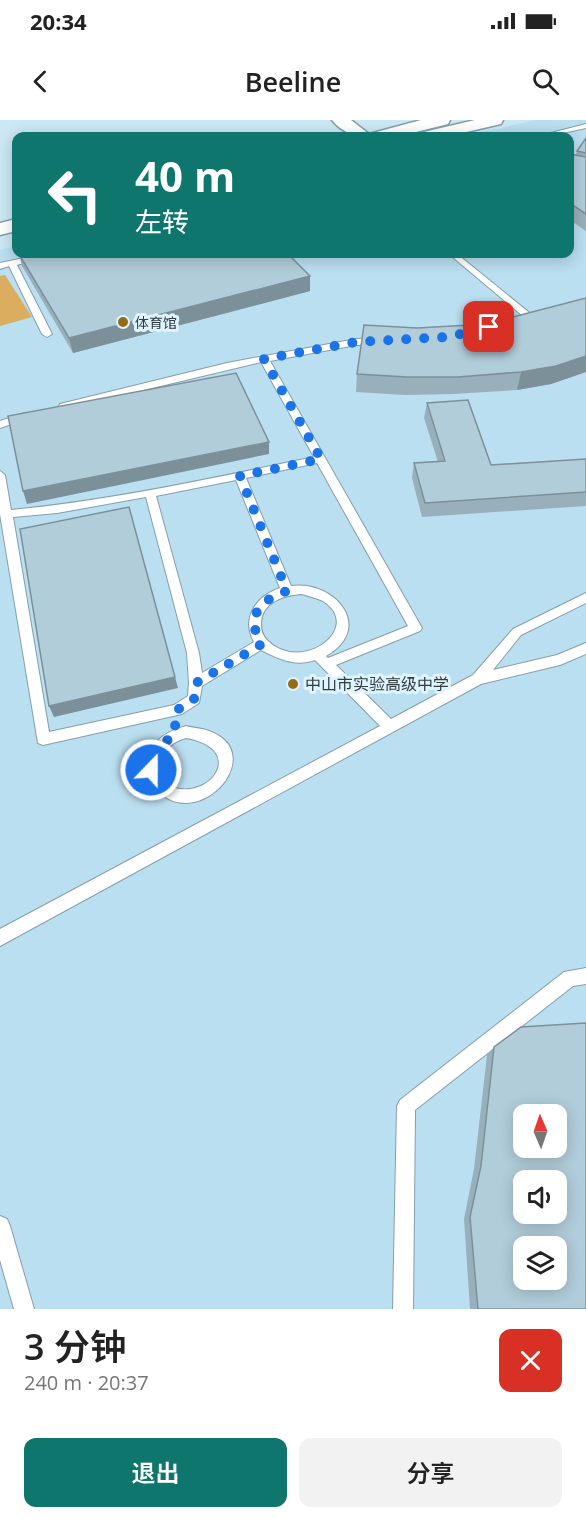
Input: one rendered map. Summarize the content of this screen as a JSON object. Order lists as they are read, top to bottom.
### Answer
{
  "places": ["体育馆", "中山市实验高级中学"],
  "north": "top",
  "page": {
    "status": "20:34",
    "header": "Beeline",
    "turn": ["40 m", "左转"],
    "heading": ["3 分钟", "240 m · 20:37"],
    "buttons": ["退出", "分享"]
  }
}
